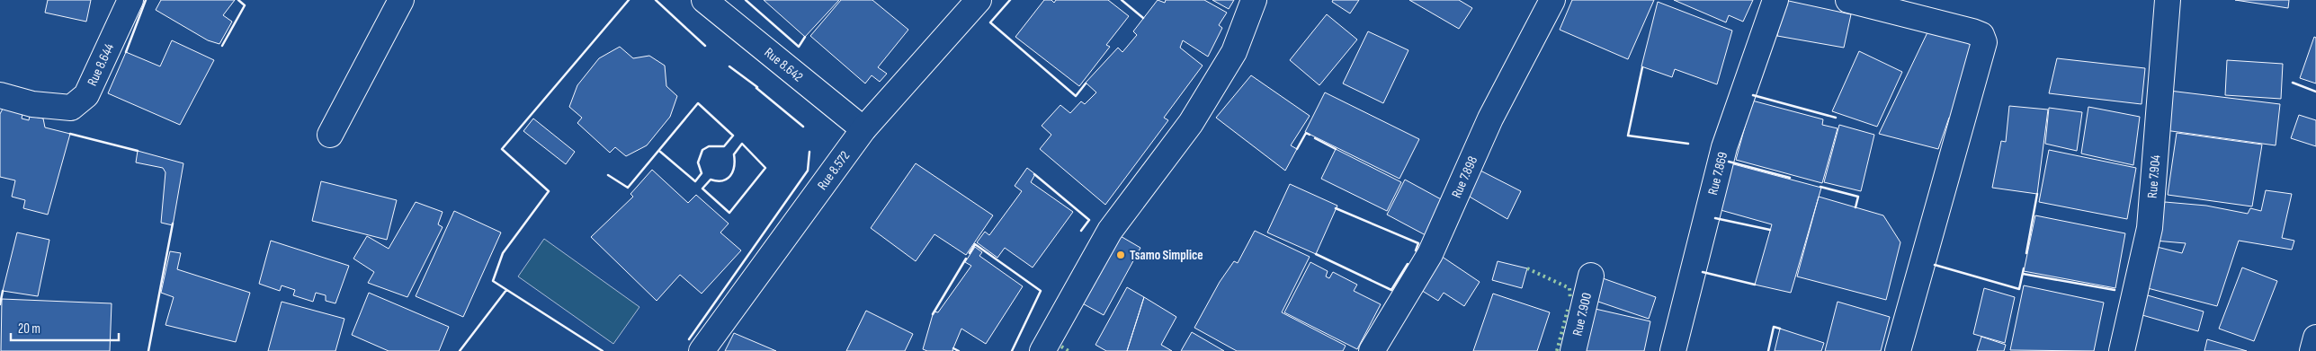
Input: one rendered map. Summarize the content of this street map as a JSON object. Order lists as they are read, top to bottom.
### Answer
{
  "streets": {
    "street": [
      "Rue 8.644",
      "Rue 8.642",
      "Rue 8.572",
      "Rue 7.869",
      "Rue 7.898",
      "Rue 7.904",
      "Rue 7.900"
    ]
  },
  "crossings": [
    ["Rue 8.642", "Rue 8.572"]
  ],
  "places": ["Tsamo Simplice"],
  "scale_bar": "20 m"
}
